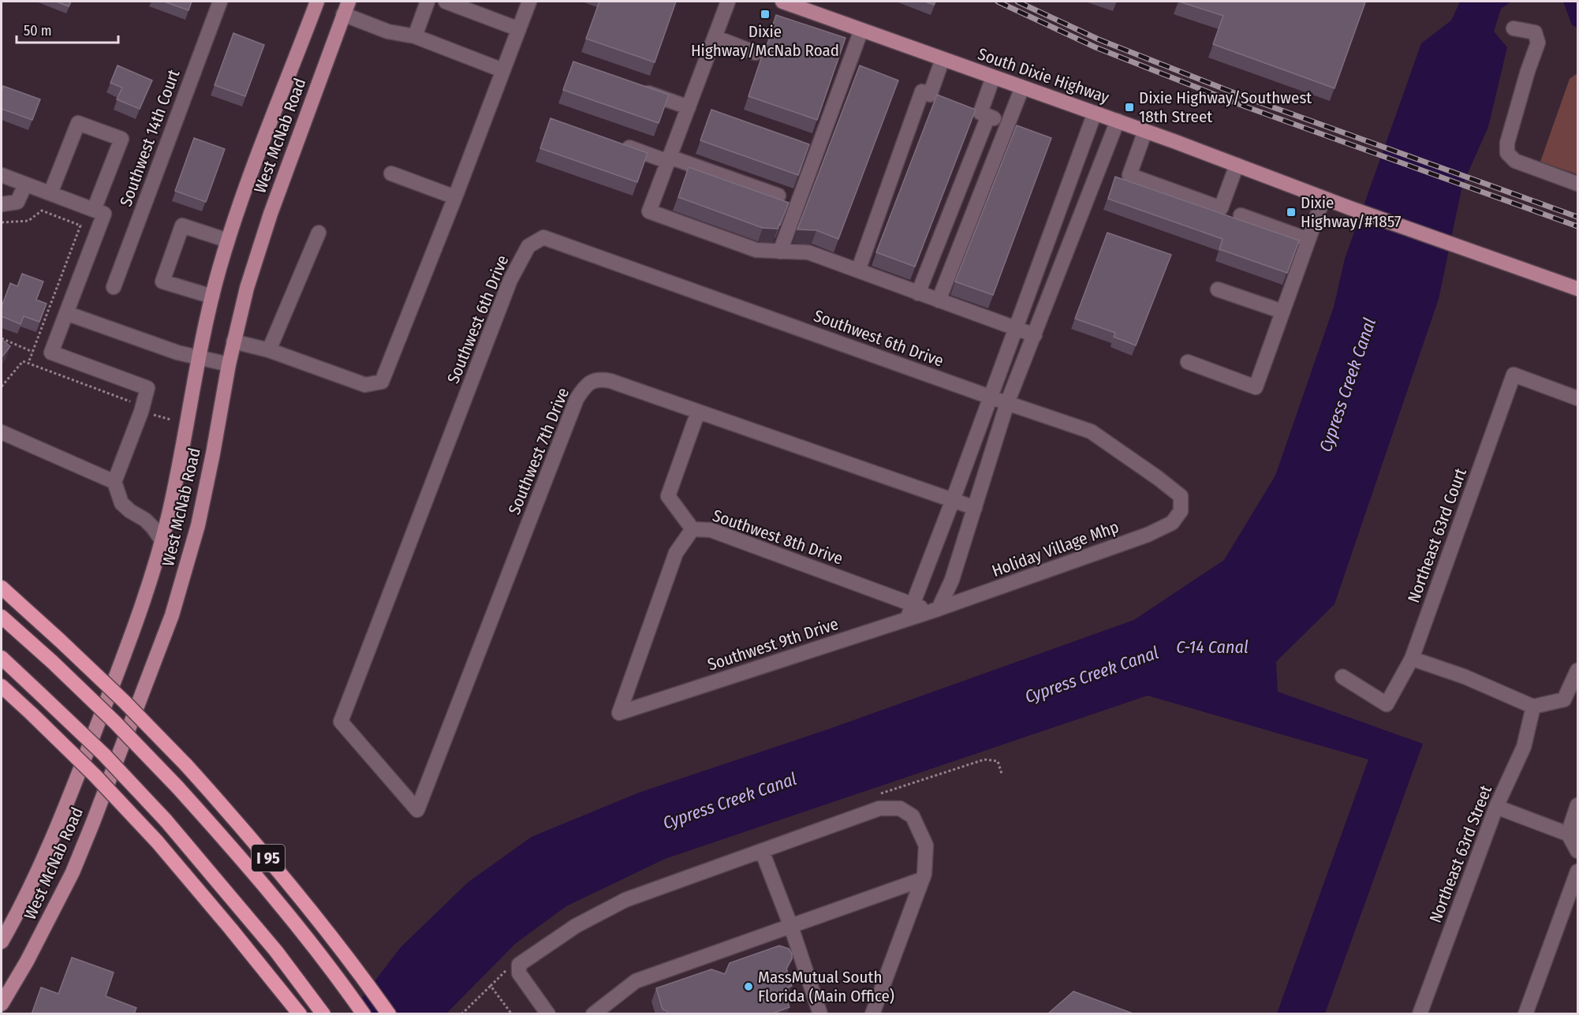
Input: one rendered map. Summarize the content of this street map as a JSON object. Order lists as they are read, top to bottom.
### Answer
{
  "streets": {
    "highway": ["I 95"],
    "main road": ["South Dixie Highway", "West McNab Road"],
    "street": [
      "Southwest 14th Court",
      "Southwest 6th Drive",
      "Southwest 7th Drive",
      "Northeast 63rd Court",
      "Southwest 8th Drive",
      "Holiday Village Mhp",
      "Southwest 9th Drive",
      "Northeast 63rd Street"
    ]
  },
  "crossings": [
    ["Southwest 6th Drive", "Southwest 7th Drive"],
    ["Southwest 6th Drive", "Holiday Village Mhp"],
    ["Southwest 8th Drive", "Holiday Village Mhp"],
    ["Southwest 8th Drive", "Southwest 9th Drive"],
    ["Holiday Village Mhp", "Southwest 9th Drive"]
  ],
  "water": ["Cypress Creek Canal", "C-14 Canal"],
  "places": {
    "transit": ["Dixie Highway/McNab Road", "Dixie Highway/Southwest 18th Street", "Dixie Highway/#1857"],
    "other": ["MassMutual South Florida (Main Office)"]
  },
  "scale_bar": "50 m"
}
